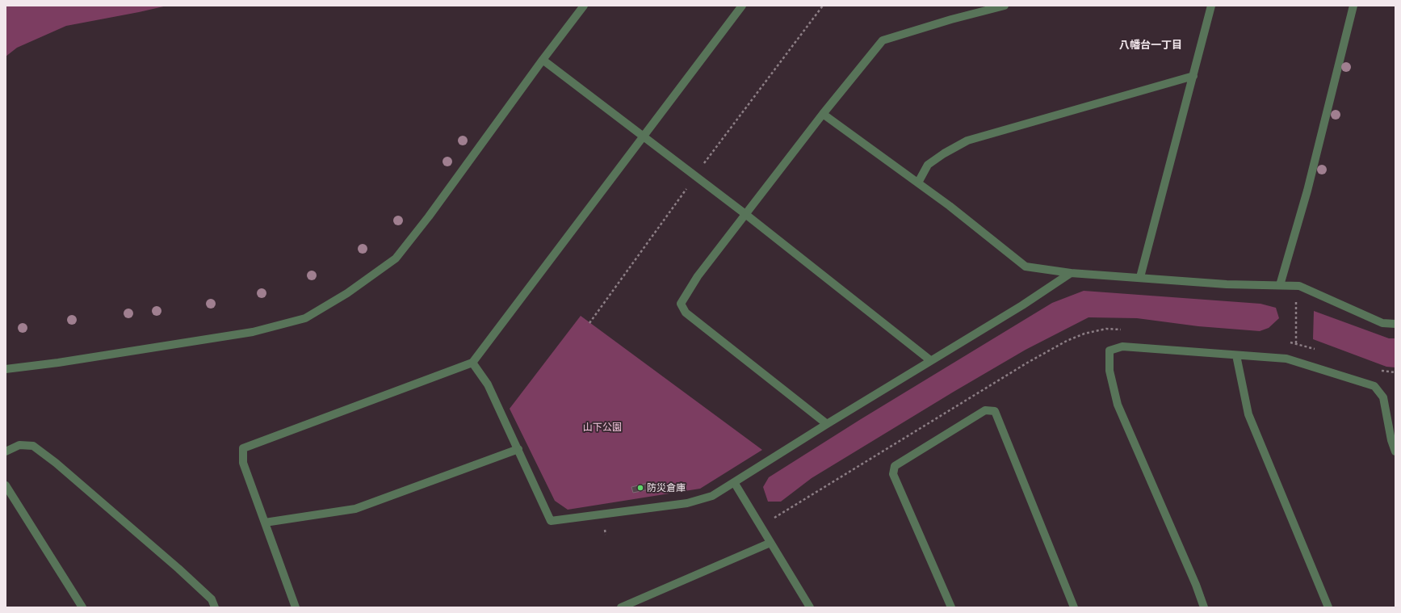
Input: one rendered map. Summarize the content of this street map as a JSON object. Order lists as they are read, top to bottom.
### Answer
{
  "districts": ["八幡台一丁目"],
  "parks": ["山下公園"],
  "places": ["防災倉庫"]
}
